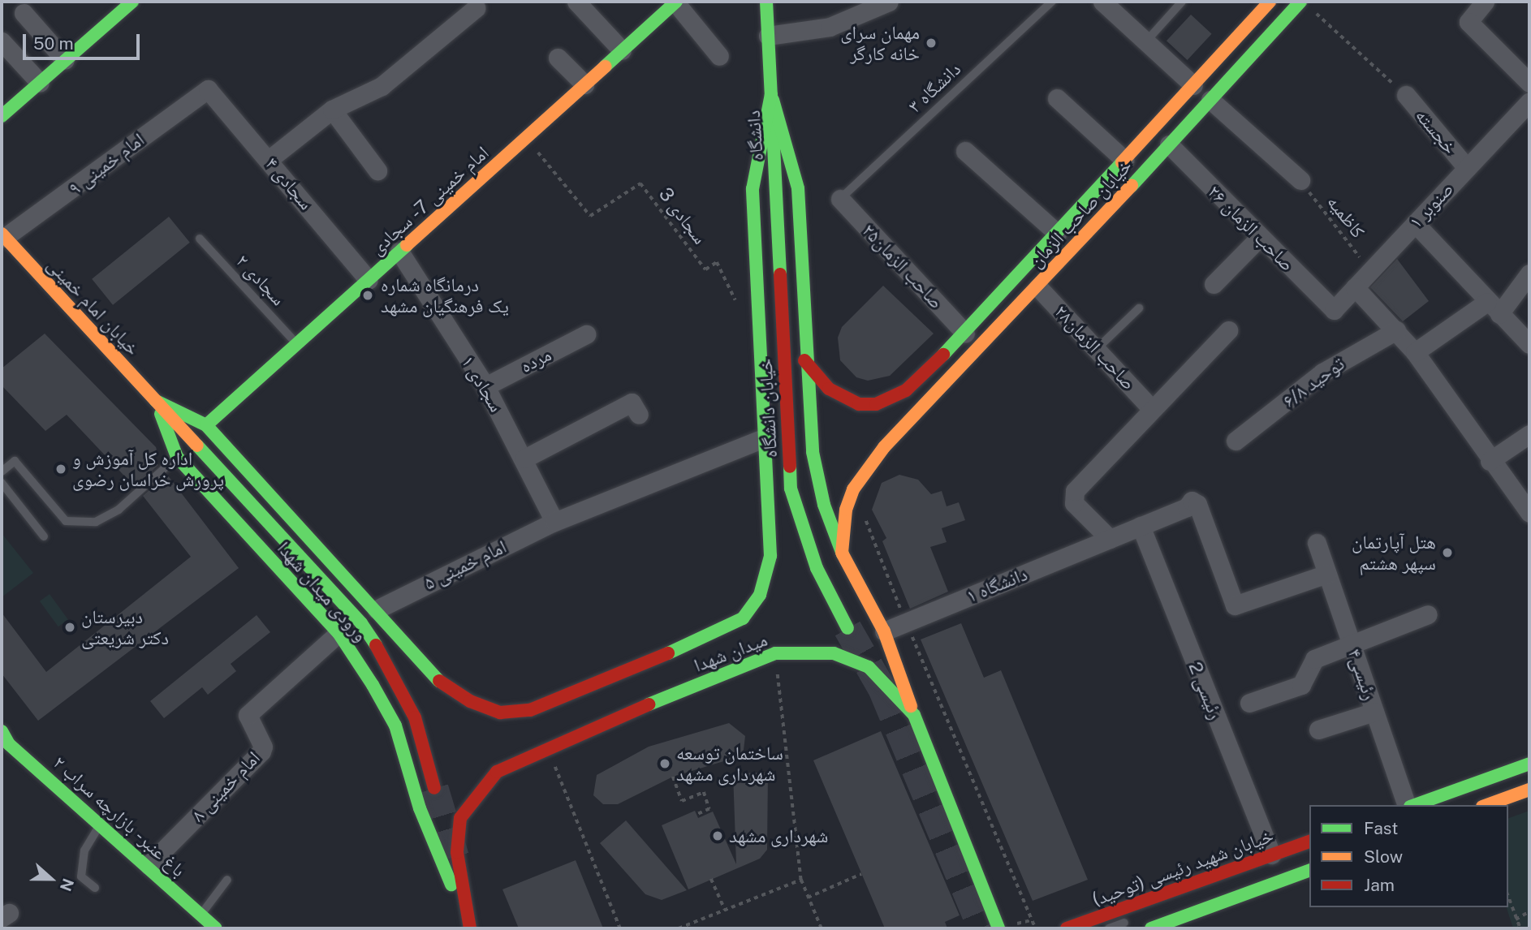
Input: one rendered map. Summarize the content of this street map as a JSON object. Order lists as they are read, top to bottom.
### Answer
{
  "streets": {
    "main road": [
      "دانشگاه",
      "امام خمینی 7 - سجادی",
      "خیابان صاحب الزمان",
      "خیابان امام خمینی",
      "خیابان دانشگاه",
      "ورودی میدان شهدا",
      "میدان شهدا",
      "باغ عنبر - بازارچه سراب ۲",
      "خیابان شهید رئیسی (توحید)"
    ],
    "street": [
      "خجسته",
      "امام خمینی ۹",
      "سجادی ۴",
      "صنوبر ۱",
      "صاحب الزمان ۲۶",
      "صاحب الزمان۲۵",
      "صاحب الزمان۲۸",
      "مرده",
      "توحید ۶/۸",
      "سجادی ۱",
      "امام خمینی ۵",
      "دانشگاه ۱",
      "رئیسی۴",
      "رئیسی 2",
      "امام خمینی ۸"
    ],
    "lane": ["دانشگاه ۳", "سجادی ۲"],
    "path": ["سجادی 3", "کاظمیه"]
  },
  "crossings": [
    ["دانشگاه ۳", "صاحب الزمان۲۵"],
    ["خجسته", "صنوبر ۱"],
    ["دانشگاه", "خیابان دانشگاه"],
    ["امام خمینی ۹", "سجادی ۴"],
    ["امام خمینی ۹", "خیابان امام خمینی"],
    ["سجادی ۴", "امام خمینی 7 - سجادی"],
    ["امام خمینی 7 - سجادی", "سجادی 3"],
    ["امام خمینی 7 - سجادی", "سجادی ۲"],
    ["امام خمینی 7 - سجادی", "سجادی ۱"],
    ["صنوبر ۱", "کاظمیه"],
    ["صنوبر ۱", "صاحب الزمان ۲۶"],
    ["خیابان صاحب الزمان", "صاحب الزمان ۲۶"],
    ["خیابان صاحب الزمان", "صاحب الزمان۲۸"],
    ["خیابان امام خمینی", "ورودی میدان شهدا"],
    ["مرده", "سجادی ۱"],
    ["سجادی ۱", "امام خمینی ۵"],
    ["دانشگاه ۱", "رئیسی۴"],
    ["دانشگاه ۱", "رئیسی 2"],
    ["ورودی میدان شهدا", "میدان شهدا"],
    ["ورودی میدان شهدا", "امام خمینی ۸"],
    ["رئیسی 2", "خیابان شهید رئیسی (توحید)"],
    ["امام خمینی ۸", "باغ عنبر - بازارچه سراب ۲"]
  ],
  "places": [
    "مهمان سرای خانه کارگر",
    "درمانگاه شماره یک فرهنگیان مشهد",
    "اداره کل آموزش و پرورش خراسان رضوی",
    "هتل آپارتمان سپهر هشتم",
    "دبیرستان دکتر شریعتی",
    "ساختمان توسعه شهرداری مشهد",
    "شهرداری مشهد"
  ],
  "legend": ["Fast", "Slow", "Jam"],
  "scale_bar": "50 m",
  "north": "right"
}
